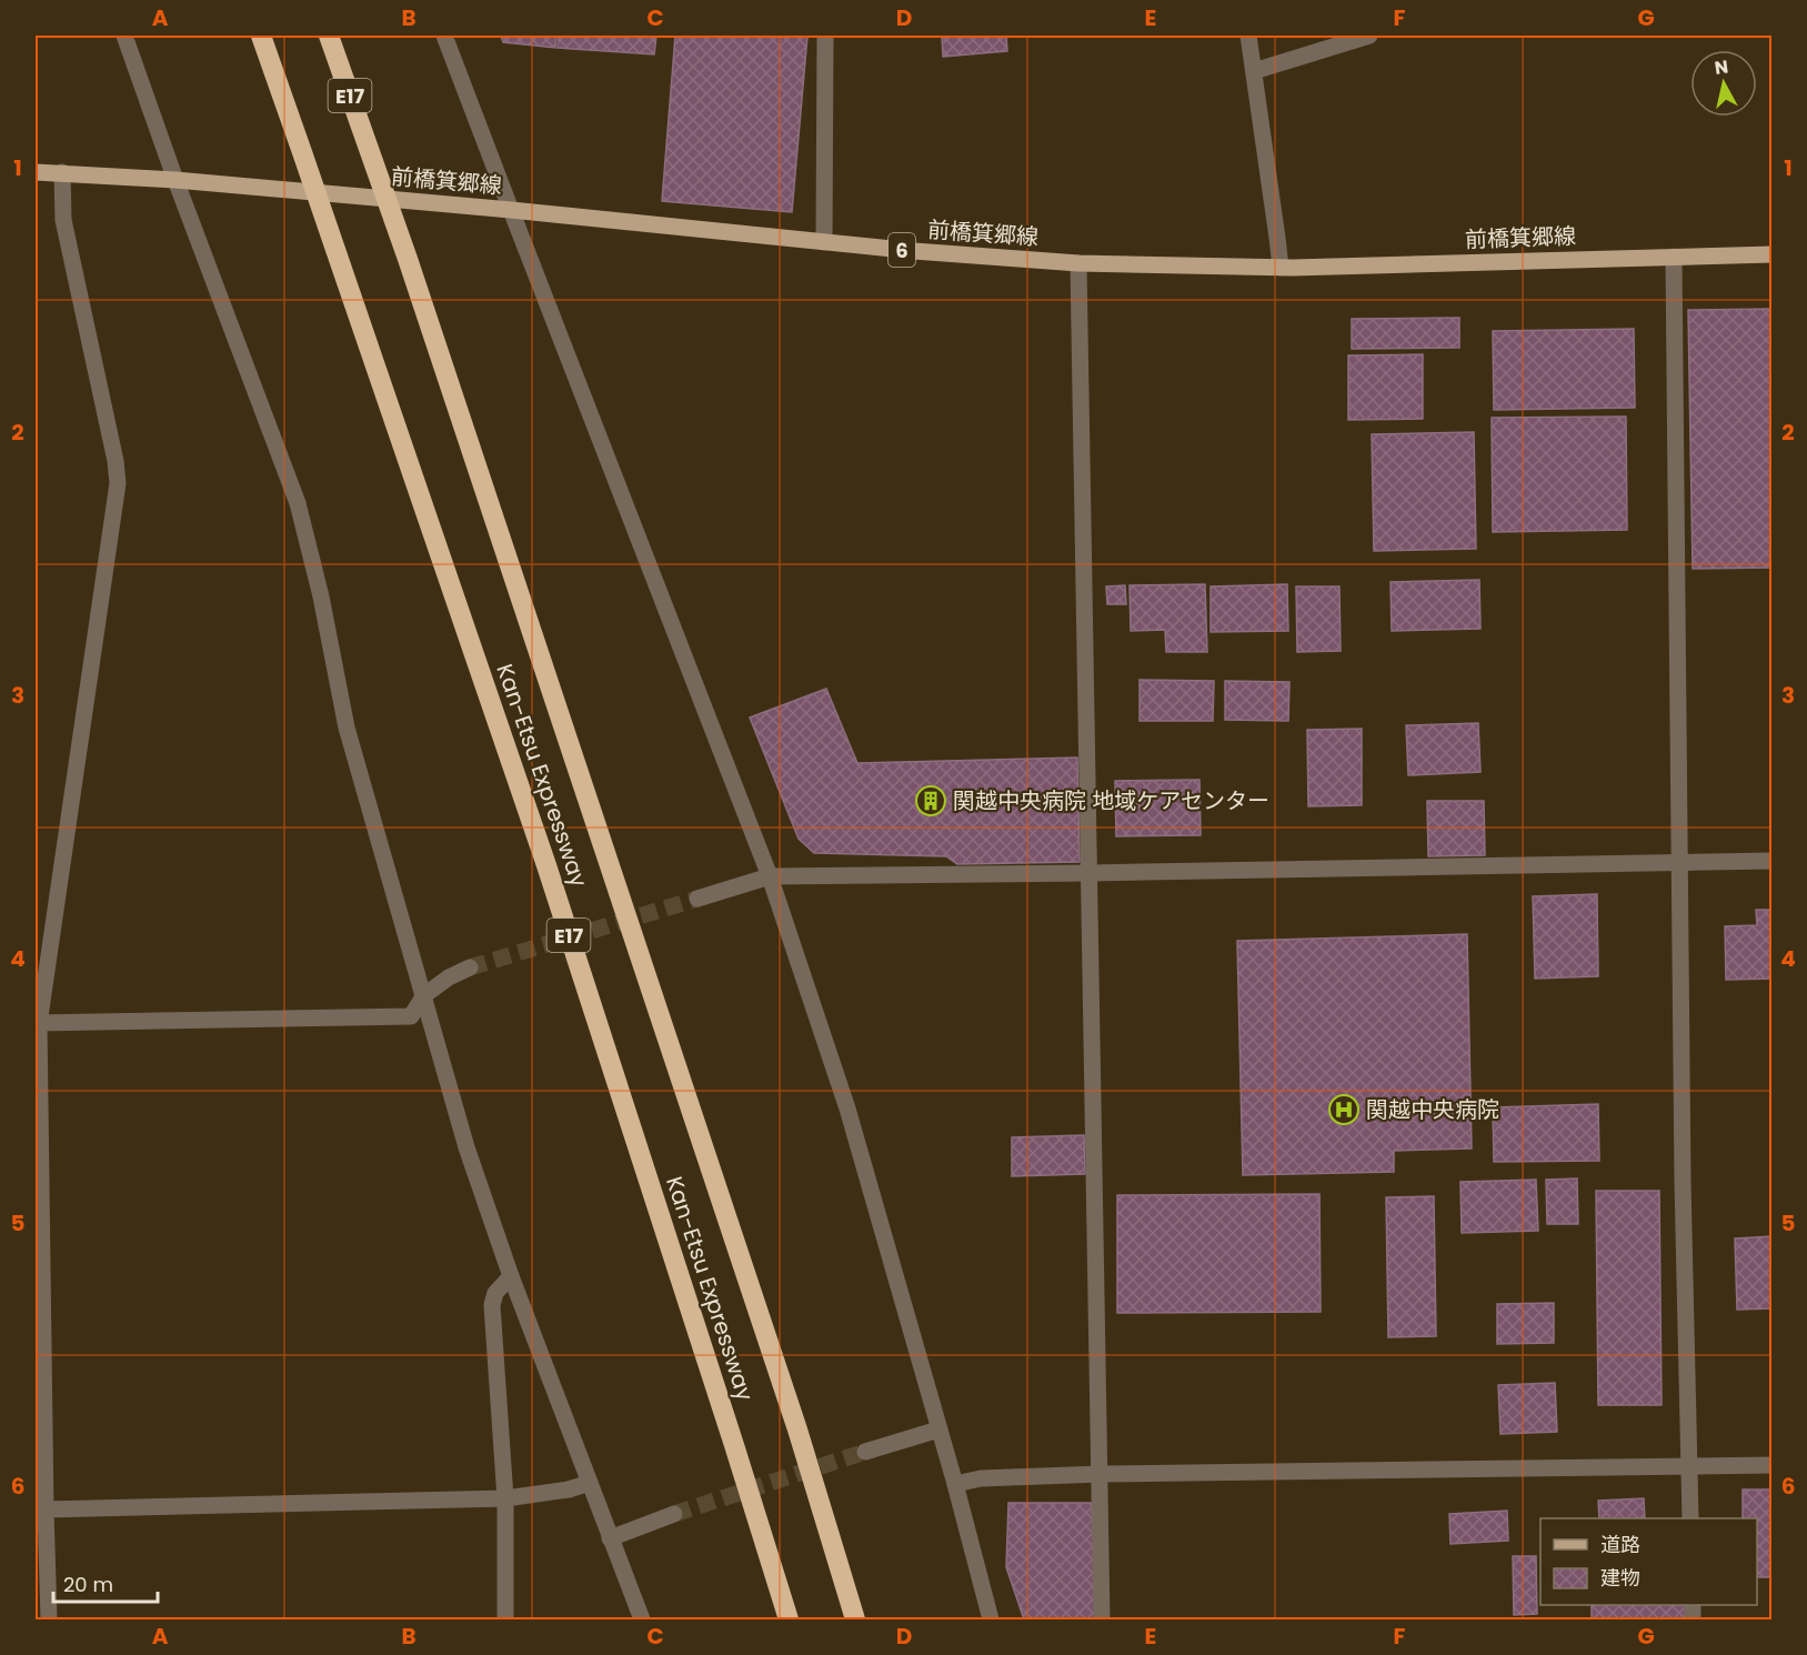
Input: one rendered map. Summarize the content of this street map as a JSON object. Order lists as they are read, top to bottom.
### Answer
{
  "streets": {
    "highway": ["E17", "Kan-Etsu Expressway"],
    "main road": ["前橋箕郷線", "6"]
  },
  "places": {
    "building": ["関越中央病院 地域ケアセンター"],
    "hospital": ["関越中央病院"]
  },
  "legend": ["道路", "建物"],
  "scale_bar": "20 m",
  "north": "top",
  "grid": {
    "columns": [
      "A",
      "B",
      "C",
      "D",
      "E",
      "F",
      "G"
    ],
    "rows": [
      "1",
      "2",
      "3",
      "4",
      "5",
      "6"
    ]
  }
}
